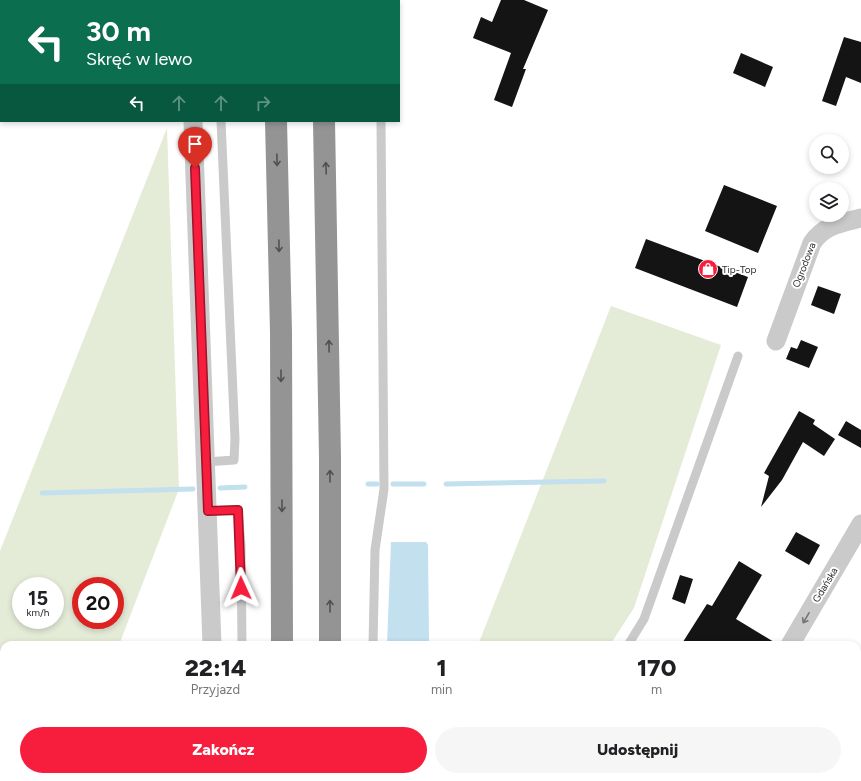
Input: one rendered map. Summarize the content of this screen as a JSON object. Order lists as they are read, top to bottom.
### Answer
{
  "streets": {
    "street": ["Ogrodowa", "Gdańska"]
  },
  "one_way": ["Gdańska"],
  "places": {
    "shop": ["Tip-Top"]
  },
  "page": {
    "turn": ["30 m", "Skręć w lewo"],
    "speed": "15 km/h",
    "limit": "20",
    "eta": [
      "22:14",
      "Przyjazd",
      "1",
      "min",
      "170",
      "m"
    ],
    "buttons": ["Zakończ", "Udostępnij"]
  }
}
